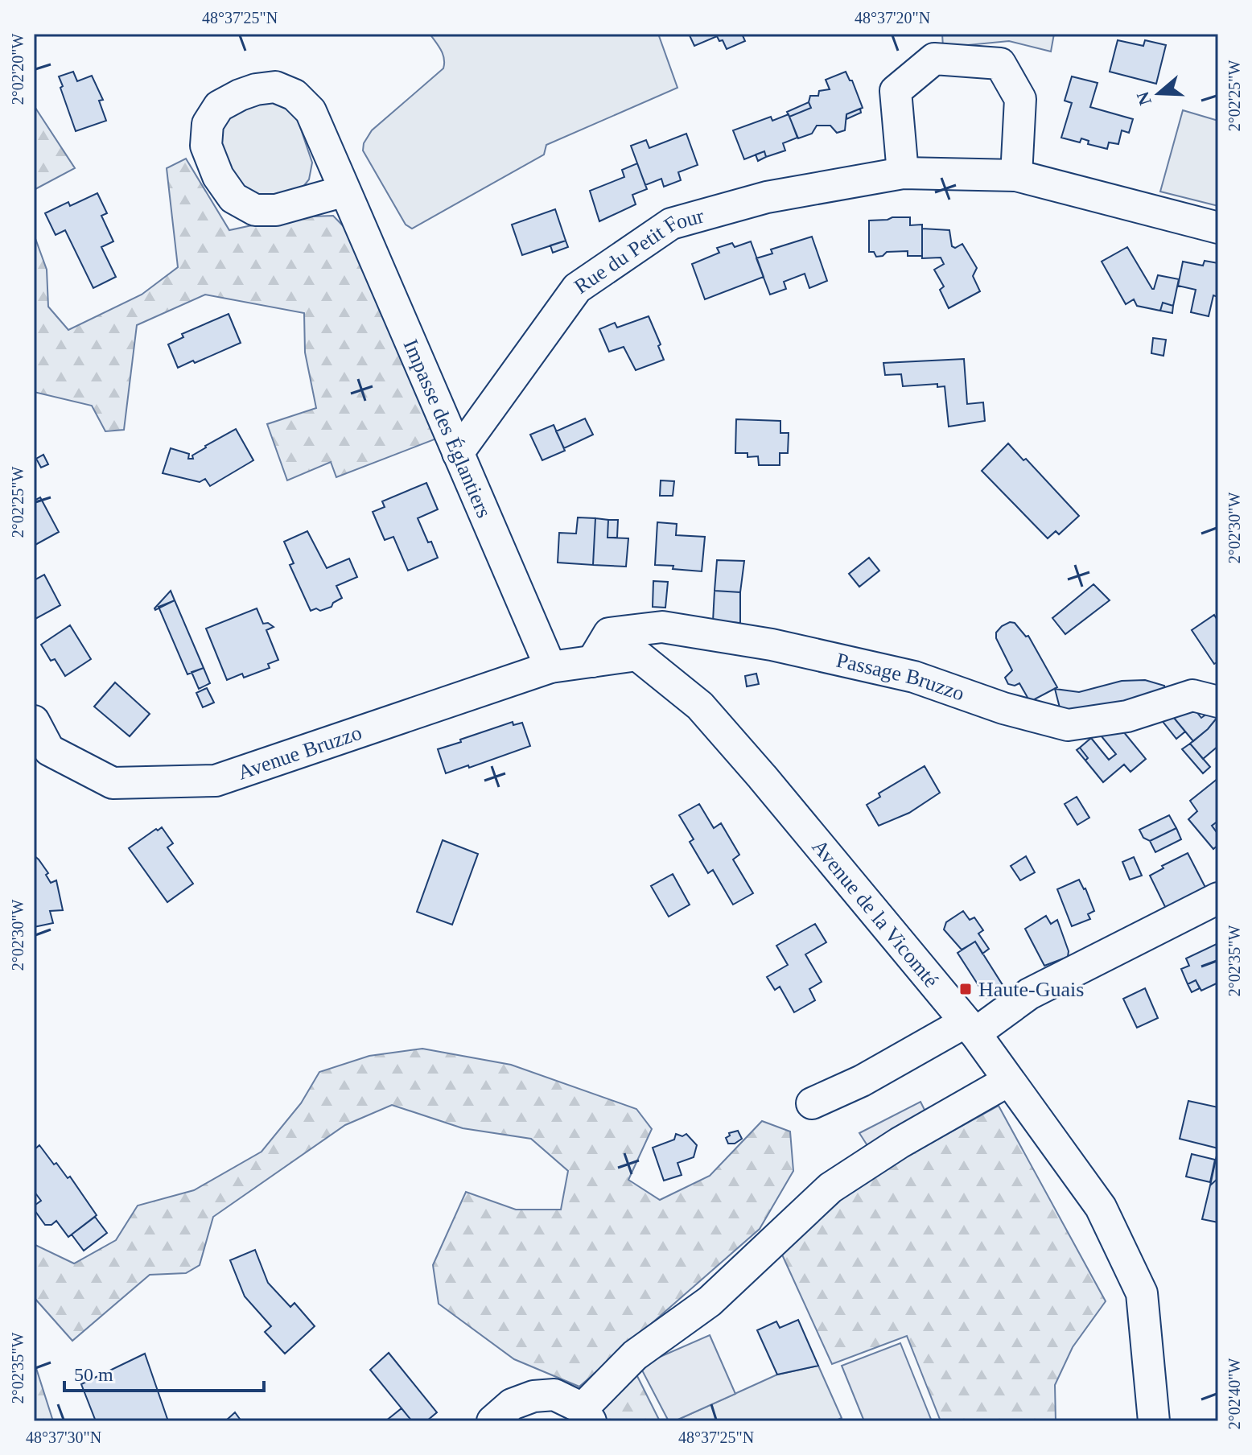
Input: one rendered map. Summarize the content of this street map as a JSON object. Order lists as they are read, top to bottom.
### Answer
{
  "streets": {
    "street": [
      "Rue du Petit Four",
      "Impasse des Églantiers",
      "Passage Bruzzo",
      "Avenue Bruzzo",
      "Avenue de la Vicomté"
    ]
  },
  "crossings": [
    ["Rue du Petit Four", "Impasse des Églantiers"],
    ["Impasse des Églantiers", "Avenue Bruzzo"],
    ["Impasse des Églantiers", "Avenue de la Vicomté"],
    ["Passage Bruzzo", "Avenue de la Vicomté"],
    ["Avenue Bruzzo", "Avenue de la Vicomté"]
  ],
  "places": {
    "transit": ["Haute-Guais"]
  },
  "scale_bar": "50 m",
  "north": "left",
  "coordinates": [
    "48°37'25\"N",
    "48°37'20\"N",
    "2°02'20\"W",
    "2°02'25\"W",
    "2°02'30\"W",
    "2°02'35\"W",
    "2°02'40\"W",
    "48°37'30\"N"
  ]
}
